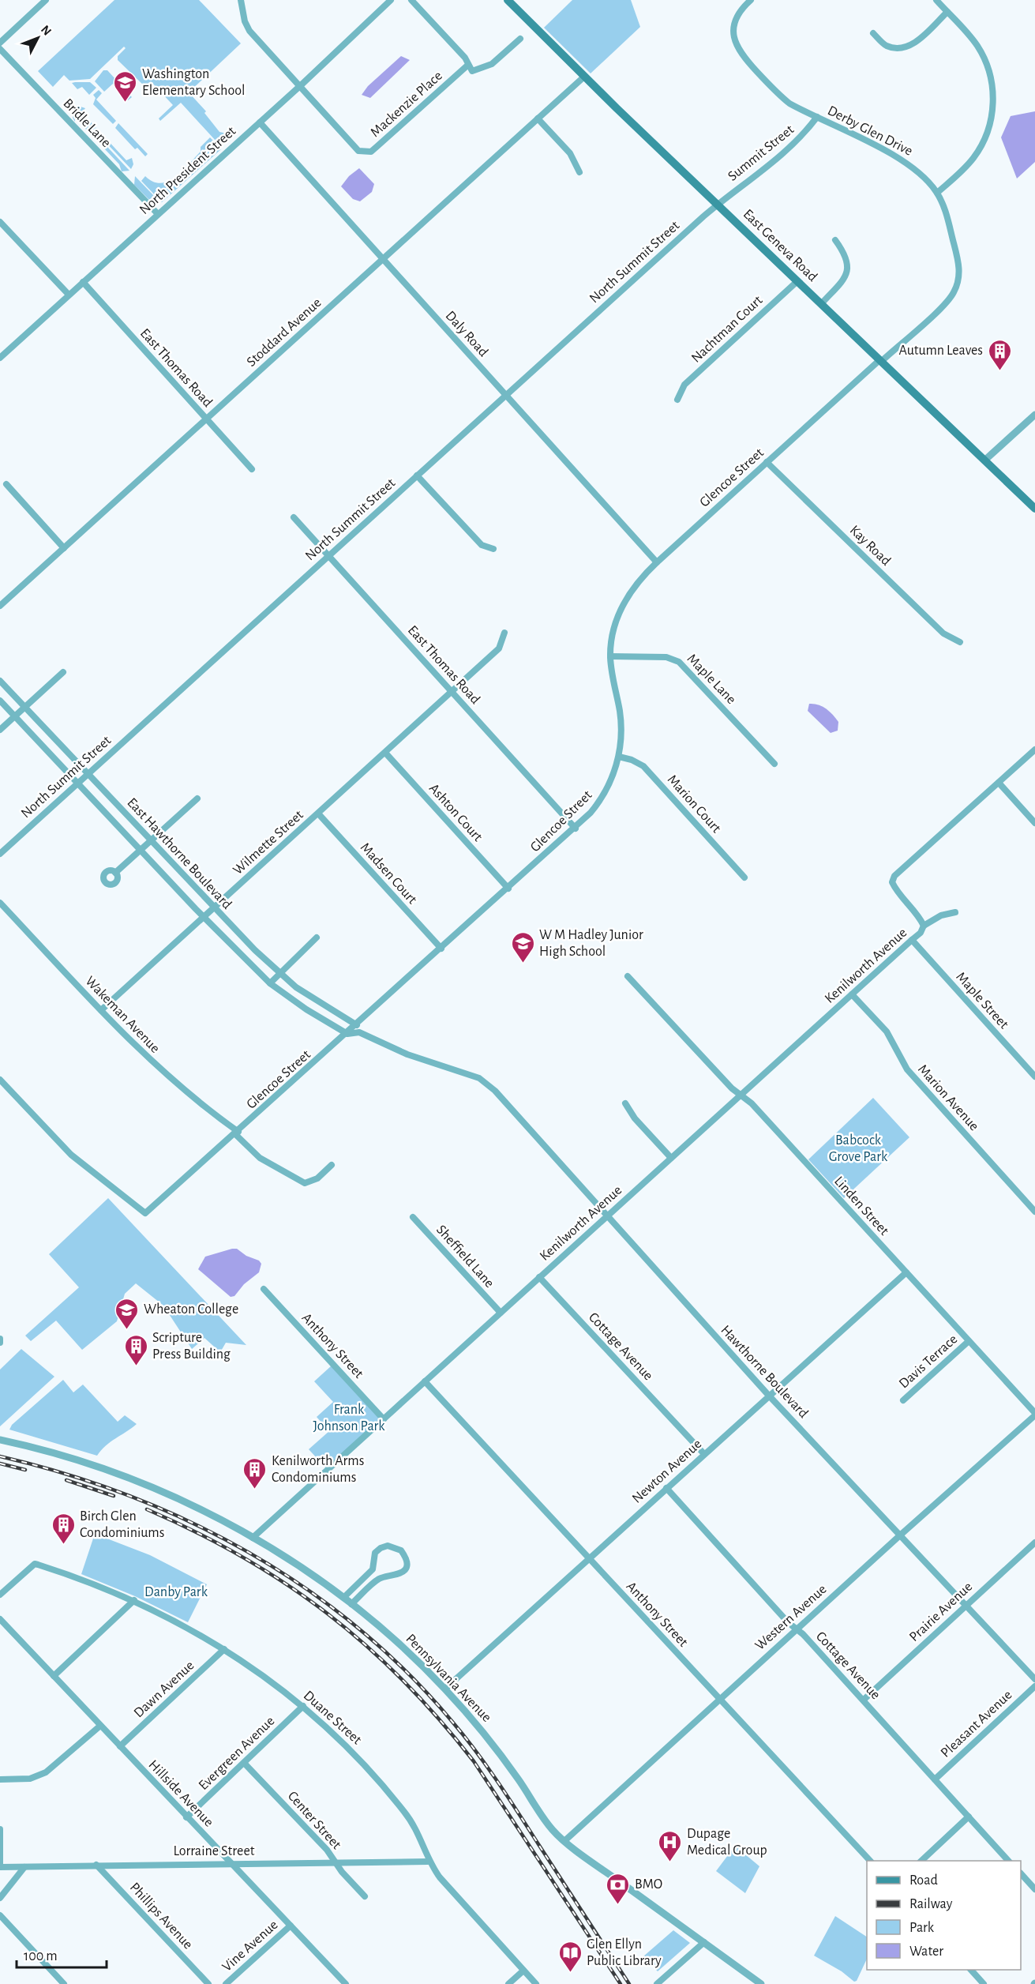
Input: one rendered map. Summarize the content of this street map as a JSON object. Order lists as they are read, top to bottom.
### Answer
{
  "streets": {
    "main road": ["East Geneva Road"],
    "street": [
      "Mackenzie Place",
      "Bridle Lane",
      "Derby Glen Drive",
      "Summit Street",
      "North President Street",
      "North Summit Street",
      "Nachtman Court",
      "Stoddard Avenue",
      "Daly Road",
      "East Thomas Road",
      "Glencoe Street",
      "Kay Road",
      "Maple Lane",
      "Marion Court",
      "Ashton Court",
      "Wilmette Street",
      "East Hawthorne Boulevard",
      "Madsen Court",
      "Kenilworth Avenue",
      "Maple Street",
      "Wakeman Avenue",
      "Marion Avenue",
      "Linden Street",
      "Sheffield Lane",
      "Anthony Street",
      "Cottage Avenue",
      "Davis Terrace",
      "Hawthorne Boulevard",
      "Newton Avenue",
      "Prairie Avenue",
      "Western Avenue",
      "Pennsylvania Avenue",
      "Dawn Avenue",
      "Duane Street",
      "Pleasant Avenue",
      "Evergreen Avenue",
      "Hillside Avenue",
      "Center Street",
      "Lorraine Street",
      "Phillips Avenue",
      "Vine Avenue"
    ]
  },
  "crossings": [
    ["Mackenzie Place", "North President Street"],
    ["Bridle Lane", "North President Street"],
    ["Derby Glen Drive", "Summit Street"],
    ["Derby Glen Drive", "Glencoe Street"],
    ["Summit Street", "East Geneva Road"],
    ["Summit Street", "North Summit Street"],
    ["North President Street", "Daly Road"],
    ["North President Street", "East Thomas Road"],
    ["East Geneva Road", "North Summit Street"],
    ["East Geneva Road", "Nachtman Court"],
    ["East Geneva Road", "Stoddard Avenue"],
    ["East Geneva Road", "Glencoe Street"],
    ["North Summit Street", "Daly Road"],
    ["North Summit Street", "East Thomas Road"],
    ["North Summit Street", "East Hawthorne Boulevard"],
    ["Stoddard Avenue", "Daly Road"],
    ["Stoddard Avenue", "East Thomas Road"],
    ["Daly Road", "Glencoe Street"],
    ["East Thomas Road", "Glencoe Street"],
    ["East Thomas Road", "Wilmette Street"],
    ["Glencoe Street", "Kay Road"],
    ["Glencoe Street", "Maple Lane"],
    ["Glencoe Street", "Marion Court"],
    ["Glencoe Street", "Ashton Court"],
    ["Glencoe Street", "East Hawthorne Boulevard"],
    ["Glencoe Street", "Madsen Court"],
    ["Glencoe Street", "Wakeman Avenue"],
    ["Glencoe Street", "Hawthorne Boulevard"],
    ["Ashton Court", "Wilmette Street"],
    ["Wilmette Street", "East Hawthorne Boulevard"],
    ["Wilmette Street", "Madsen Court"],
    ["Wilmette Street", "Wakeman Avenue"],
    ["Kenilworth Avenue", "Maple Street"],
    ["Kenilworth Avenue", "Marion Avenue"],
    ["Kenilworth Avenue", "Linden Street"],
    ["Kenilworth Avenue", "Sheffield Lane"],
    ["Kenilworth Avenue", "Anthony Street"],
    ["Kenilworth Avenue", "Cottage Avenue"],
    ["Kenilworth Avenue", "Hawthorne Boulevard"],
    ["Kenilworth Avenue", "Pennsylvania Avenue"],
    ["Linden Street", "Davis Terrace"],
    ["Linden Street", "Newton Avenue"],
    ["Linden Street", "Western Avenue"],
    ["Anthony Street", "Newton Avenue"],
    ["Anthony Street", "Western Avenue"],
    ["Cottage Avenue", "Newton Avenue"],
    ["Cottage Avenue", "Prairie Avenue"],
    ["Cottage Avenue", "Western Avenue"],
    ["Cottage Avenue", "Pleasant Avenue"],
    ["Hawthorne Boulevard", "Newton Avenue"],
    ["Hawthorne Boulevard", "Prairie Avenue"],
    ["Hawthorne Boulevard", "Western Avenue"],
    ["Newton Avenue", "Pennsylvania Avenue"],
    ["Western Avenue", "Pennsylvania Avenue"],
    ["Dawn Avenue", "Duane Street"],
    ["Dawn Avenue", "Hillside Avenue"],
    ["Duane Street", "Evergreen Avenue"],
    ["Duane Street", "Lorraine Street"],
    ["Evergreen Avenue", "Hillside Avenue"],
    ["Evergreen Avenue", "Center Street"],
    ["Hillside Avenue", "Lorraine Street"],
    ["Hillside Avenue", "Vine Avenue"],
    ["Center Street", "Lorraine Street"],
    ["Lorraine Street", "Phillips Avenue"]
  ],
  "parks": ["Babcock Grove Park", "Frank Johnson Park", "Danby Park"],
  "places": {
    "school or university": ["Washington Elementary School", "W M Hadley Junior High School", "Wheaton College"],
    "building": [
      "Autumn Leaves",
      "Scripture Press Building",
      "Kenilworth Arms Condominiums",
      "Birch Glen Condominiums"
    ],
    "hospital": ["Dupage Medical Group"],
    "bank": ["BMO"],
    "library": ["Glen Ellyn Public Library"]
  },
  "legend": [
    "Road",
    "Railway",
    "Park",
    "Water"
  ],
  "scale_bar": "100 m",
  "north": "top right"
}
